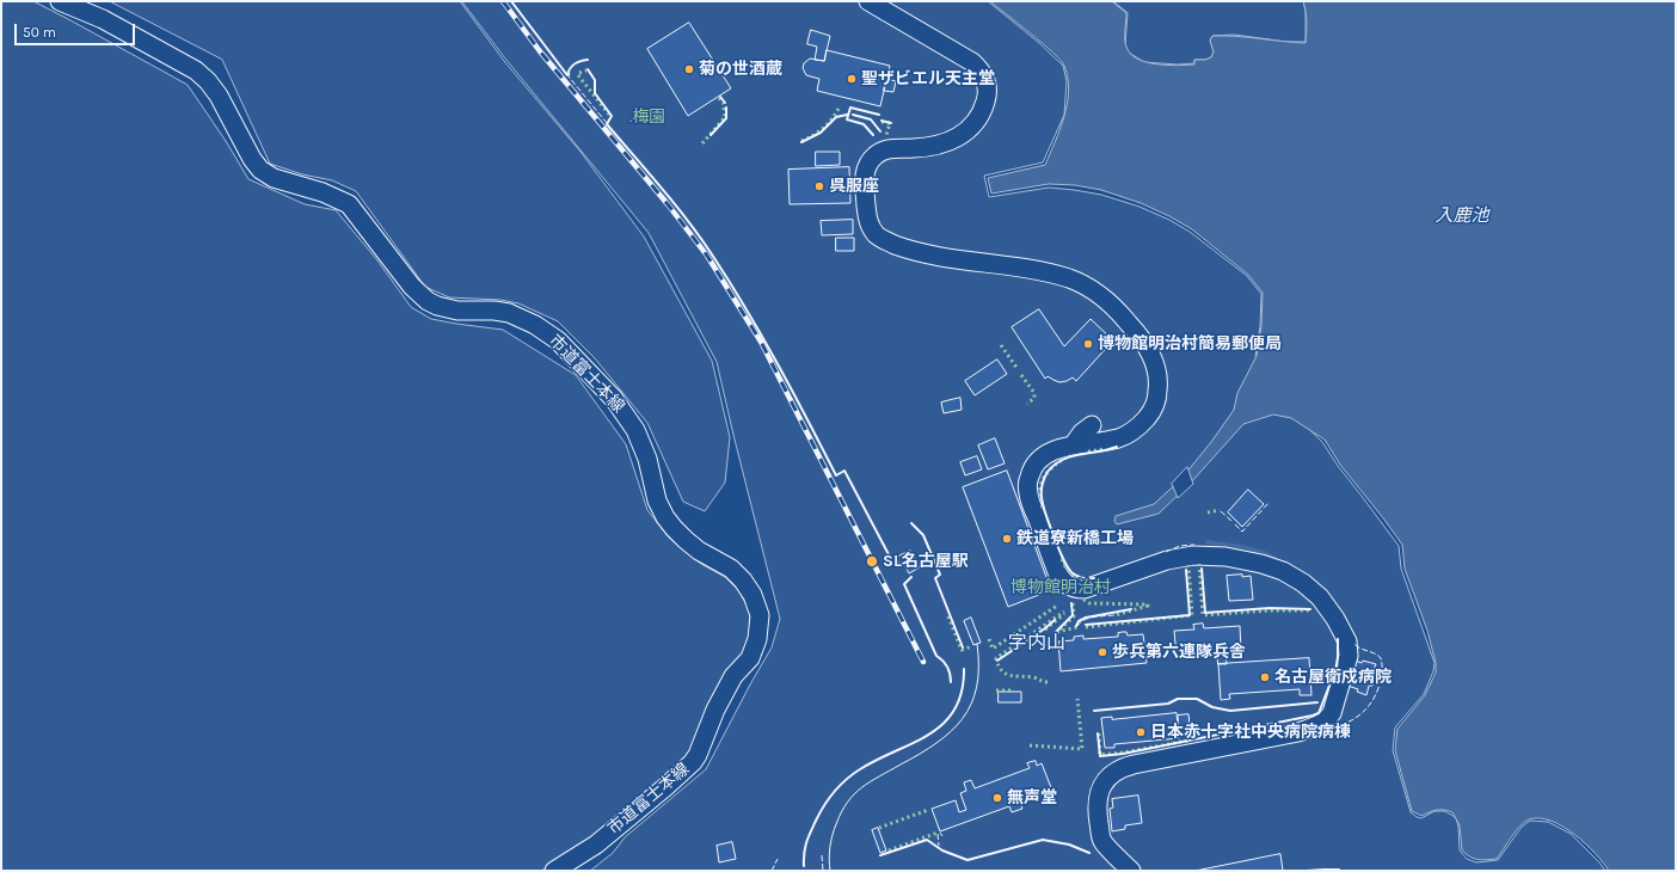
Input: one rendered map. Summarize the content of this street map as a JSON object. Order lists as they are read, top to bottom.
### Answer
{
  "streets": {
    "street": ["市道富士本線"]
  },
  "districts": ["字内山"],
  "water": ["入鹿池"],
  "parks": [".梅園", "博物館明治村"],
  "places": [
    "菊の世酒蔵",
    "聖ザビエル天主堂",
    "呉服座",
    "博物館明治村簡易郵便局",
    "鉄道寮新橋工場",
    "SL名古屋駅",
    "歩兵第六連隊兵舎",
    "名古屋衛戍病院",
    "日本赤十字社中央病院病棟",
    "無声堂"
  ],
  "scale_bar": "50 m"
}
